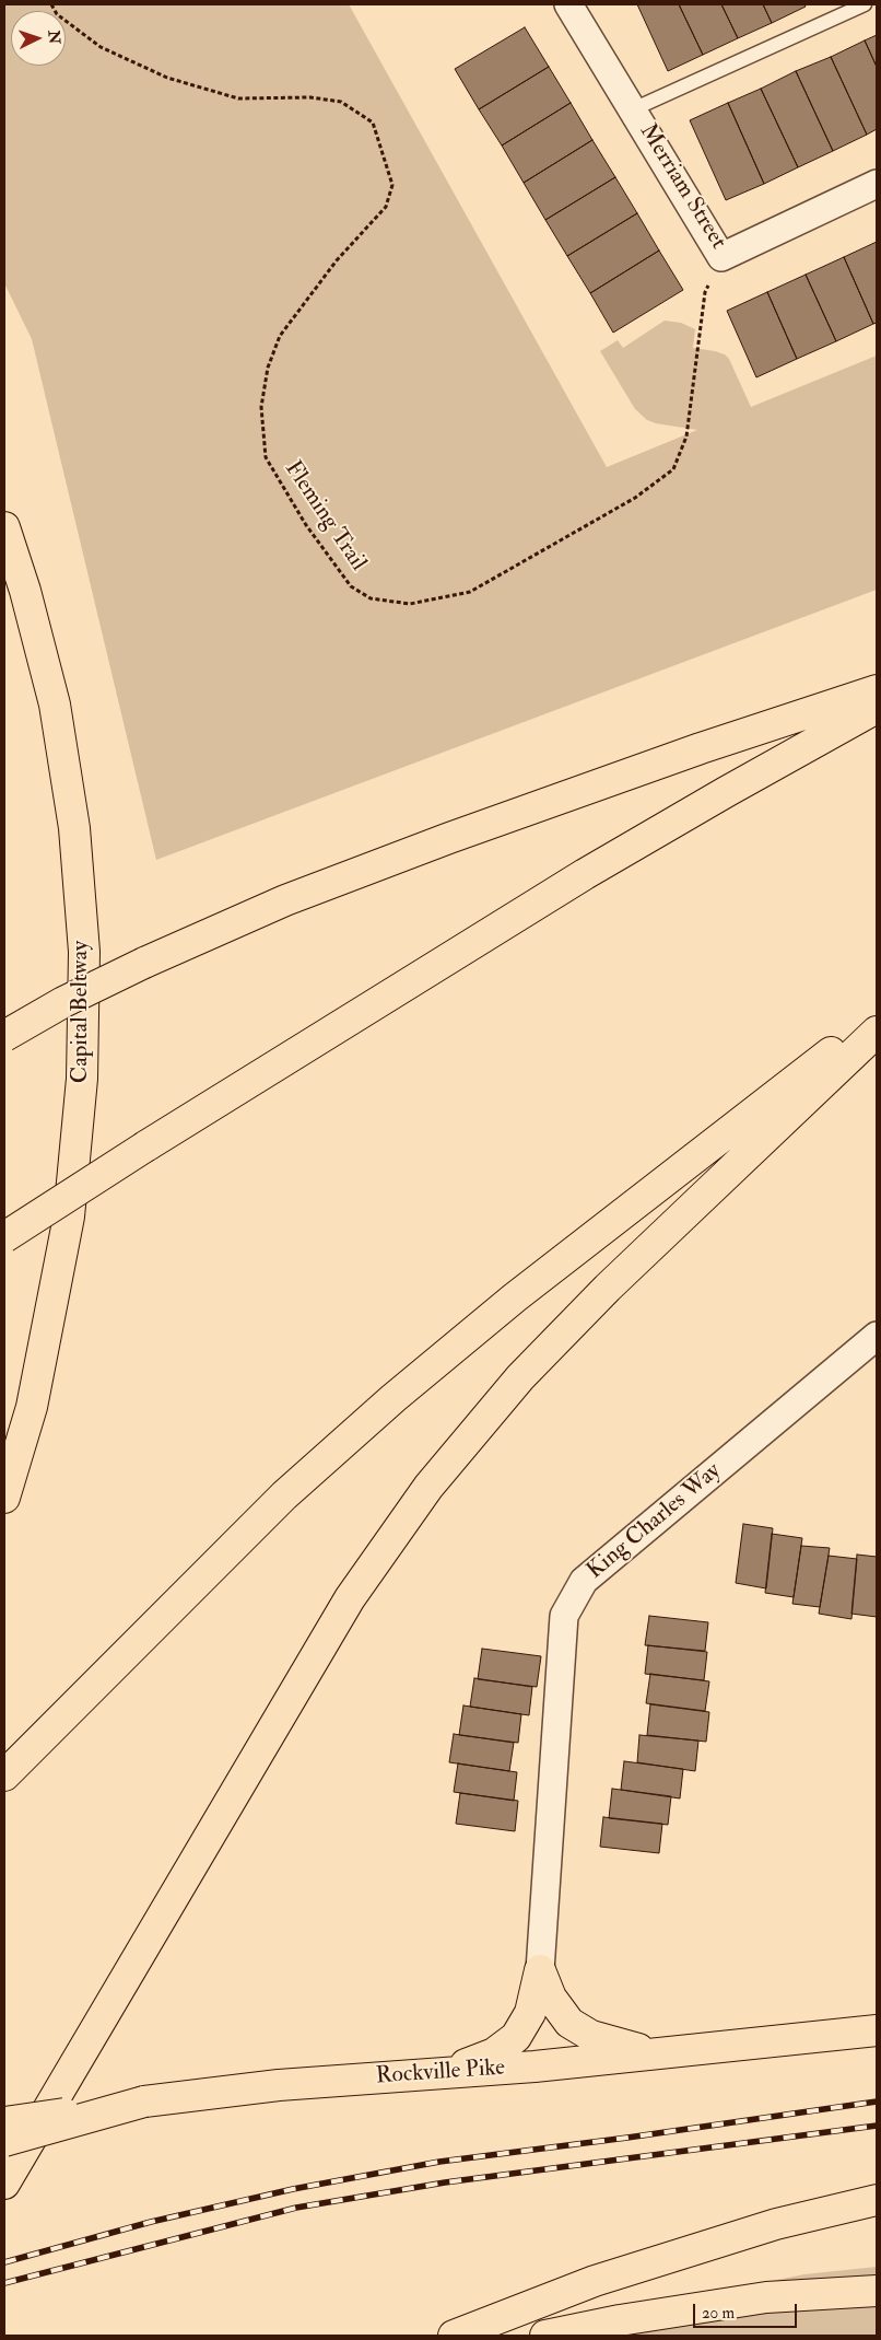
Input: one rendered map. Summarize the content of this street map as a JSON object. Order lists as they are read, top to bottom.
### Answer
{
  "streets": {
    "main road": ["Capital Beltway", "Rockville Pike"],
    "street": ["Merriam Street", "King Charles Way"],
    "path": ["Fleming Trail"]
  },
  "scale_bar": "20 m",
  "north": "right"
}
